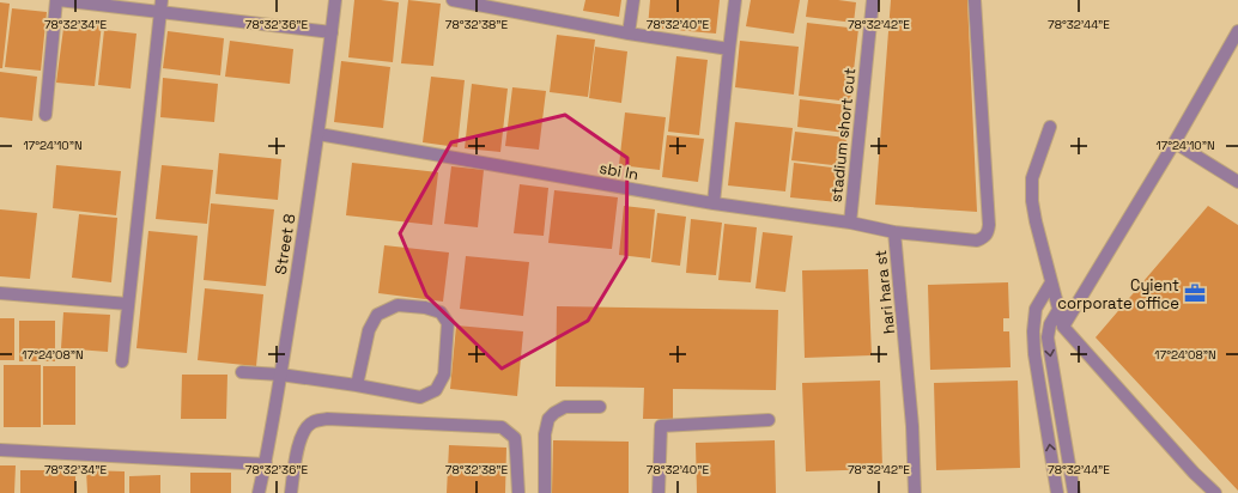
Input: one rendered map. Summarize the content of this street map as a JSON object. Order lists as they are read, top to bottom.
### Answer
{
  "streets": {
    "street": [
      "stadium short cut",
      "sbi ln",
      "Street 8",
      "hari hara st"
    ]
  },
  "crossings": [
    ["stadium short cut", "sbi ln"],
    ["sbi ln", "Street 8"]
  ],
  "places": {
    "office": ["Cyient corporate office"]
  },
  "coordinates": [
    "78°32'34\"E",
    "78°32'36\"E",
    "78°32'38\"E",
    "78°32'40\"E",
    "78°32'42\"E",
    "78°32'44\"E",
    "17°24'10\"N",
    "17°24'08\"N"
  ]
}
